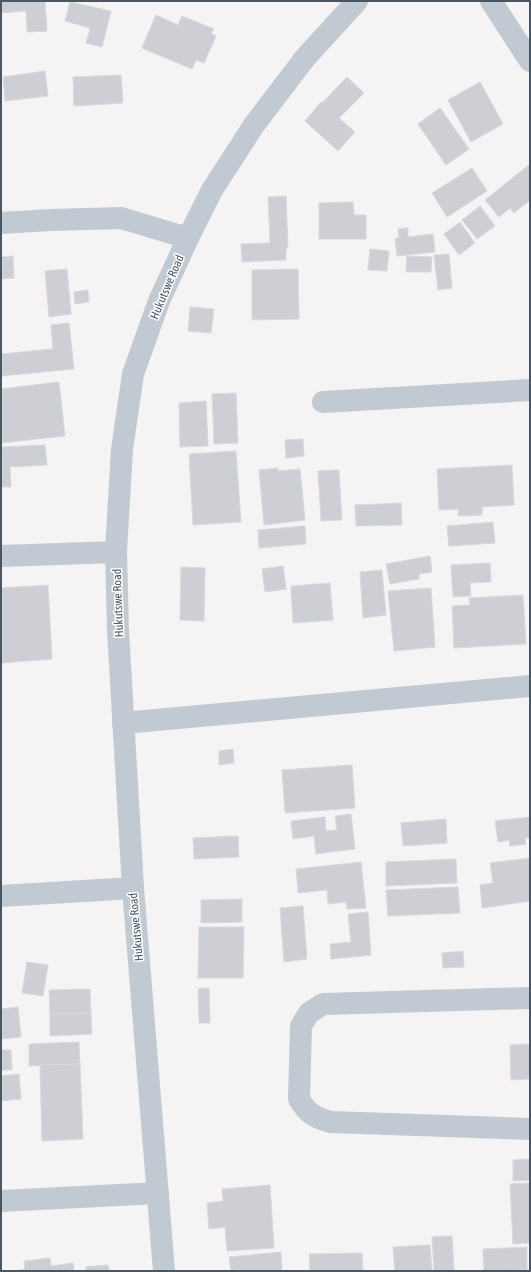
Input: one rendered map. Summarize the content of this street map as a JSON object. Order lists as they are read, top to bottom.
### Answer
{
  "streets": {
    "street": ["Hukutswe Road"]
  }
}
